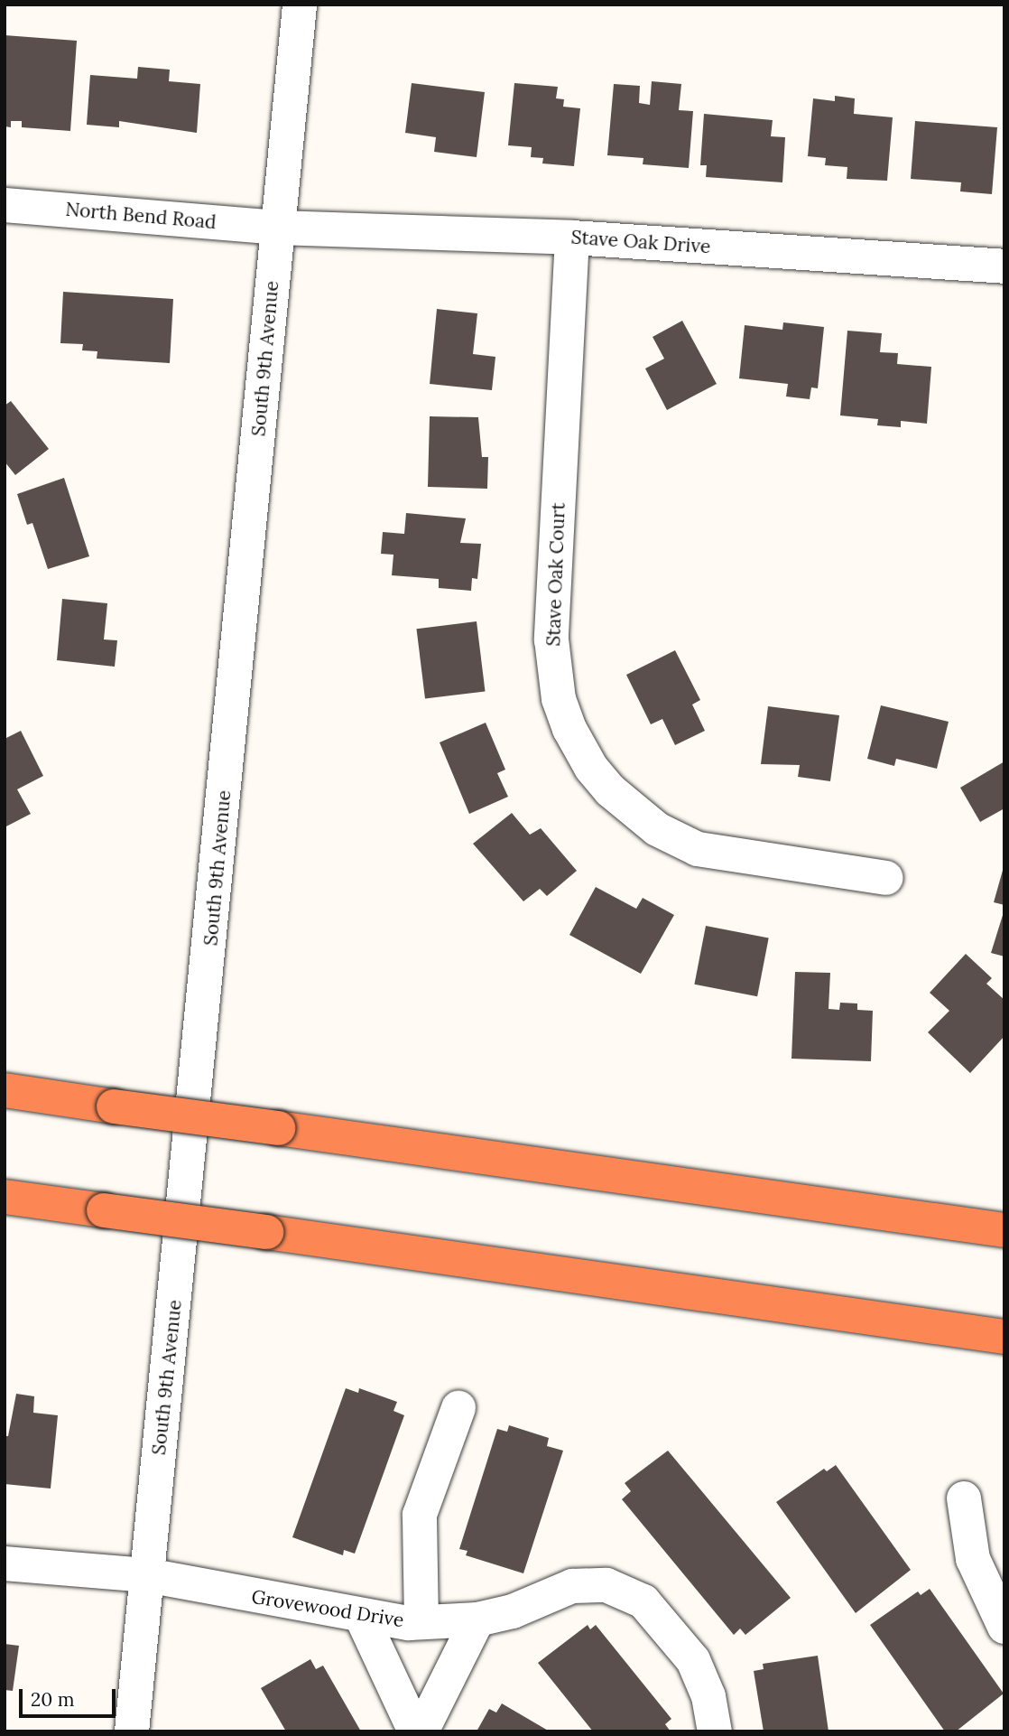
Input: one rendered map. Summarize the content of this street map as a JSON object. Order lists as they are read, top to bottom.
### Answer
{
  "streets": {
    "street": [
      "North Bend Road",
      "Stave Oak Drive",
      "South 9th Avenue",
      "Stave Oak Court",
      "Grovewood Drive"
    ]
  },
  "crossings": [
    ["North Bend Road", "Stave Oak Drive"],
    ["North Bend Road", "South 9th Avenue"],
    ["Stave Oak Drive", "South 9th Avenue"],
    ["Stave Oak Drive", "Stave Oak Court"],
    ["South 9th Avenue", "Grovewood Drive"]
  ],
  "scale_bar": "20 m"
}
